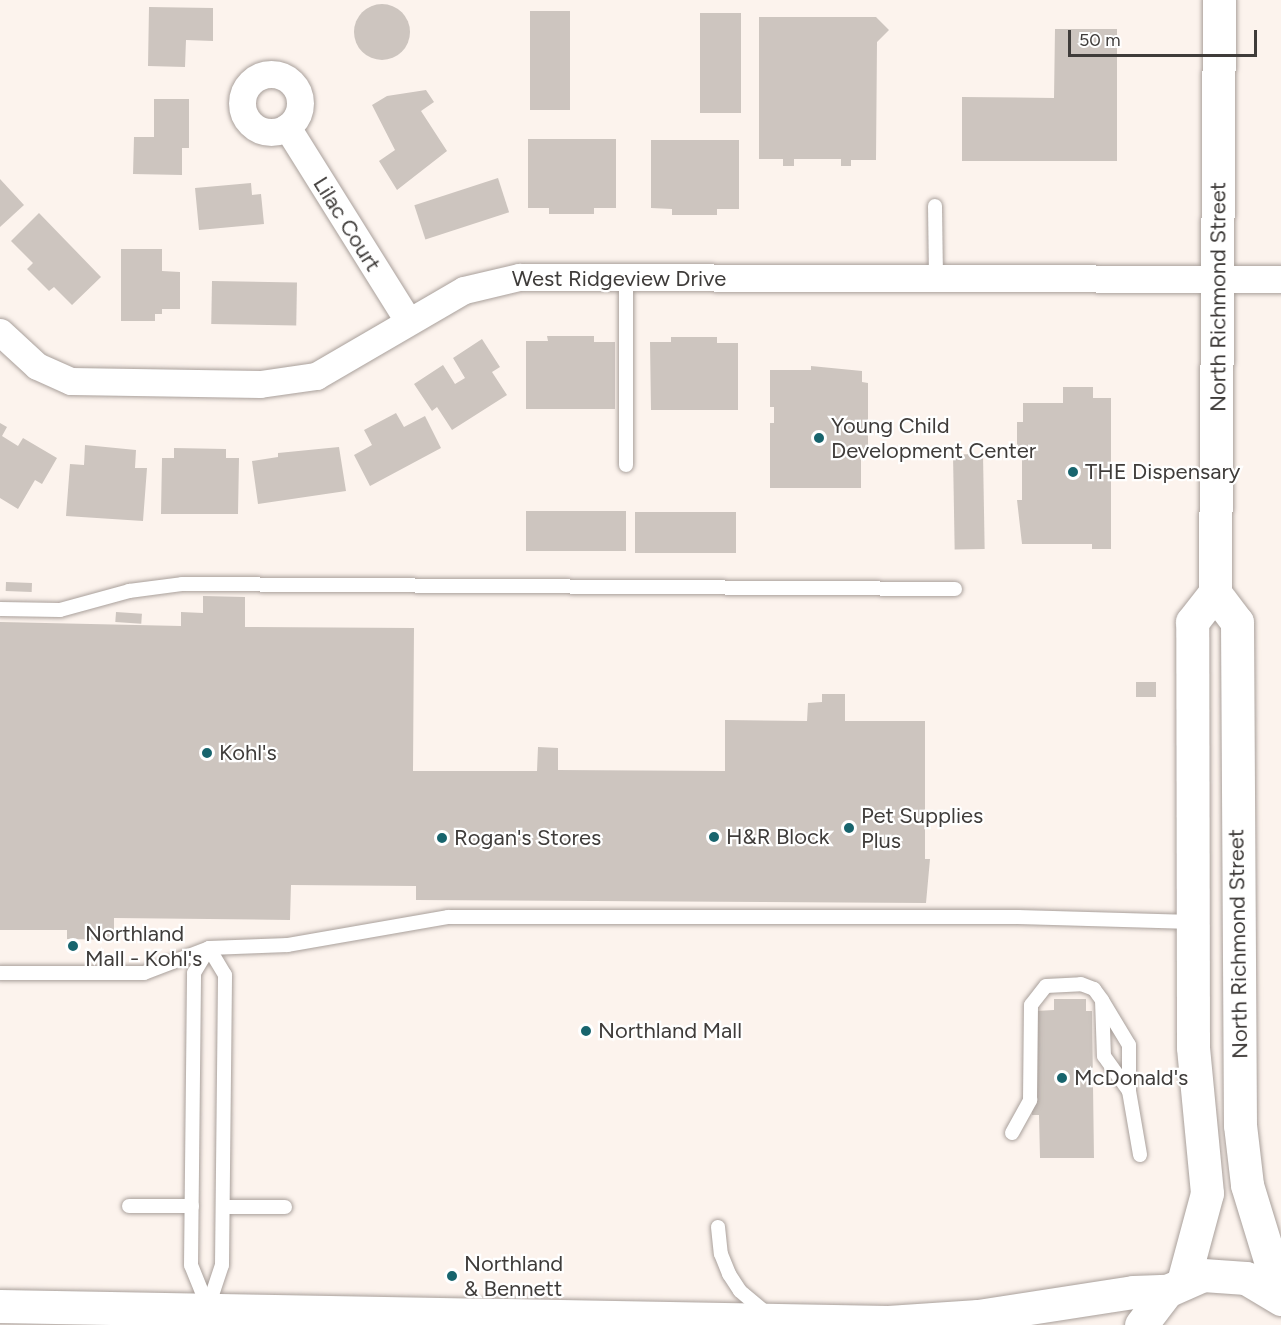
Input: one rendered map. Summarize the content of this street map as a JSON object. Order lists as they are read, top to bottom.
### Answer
{
  "streets": {
    "main road": ["North Richmond Street"],
    "street": ["Lilac Court", "West Ridgeview Drive"]
  },
  "crossings": [
    ["Lilac Court", "West Ridgeview Drive"],
    ["West Ridgeview Drive", "North Richmond Street"]
  ],
  "places": [
    "Young Child Development Center",
    "THE Dispensary",
    "Kohl's",
    "Pet Supplies Plus",
    "H&R Block",
    "Rogan's Stores",
    "Northland Mall - Kohl's",
    "Northland Mall",
    "McDonald's",
    "Northland & Bennett"
  ],
  "scale_bar": "50 m"
}
